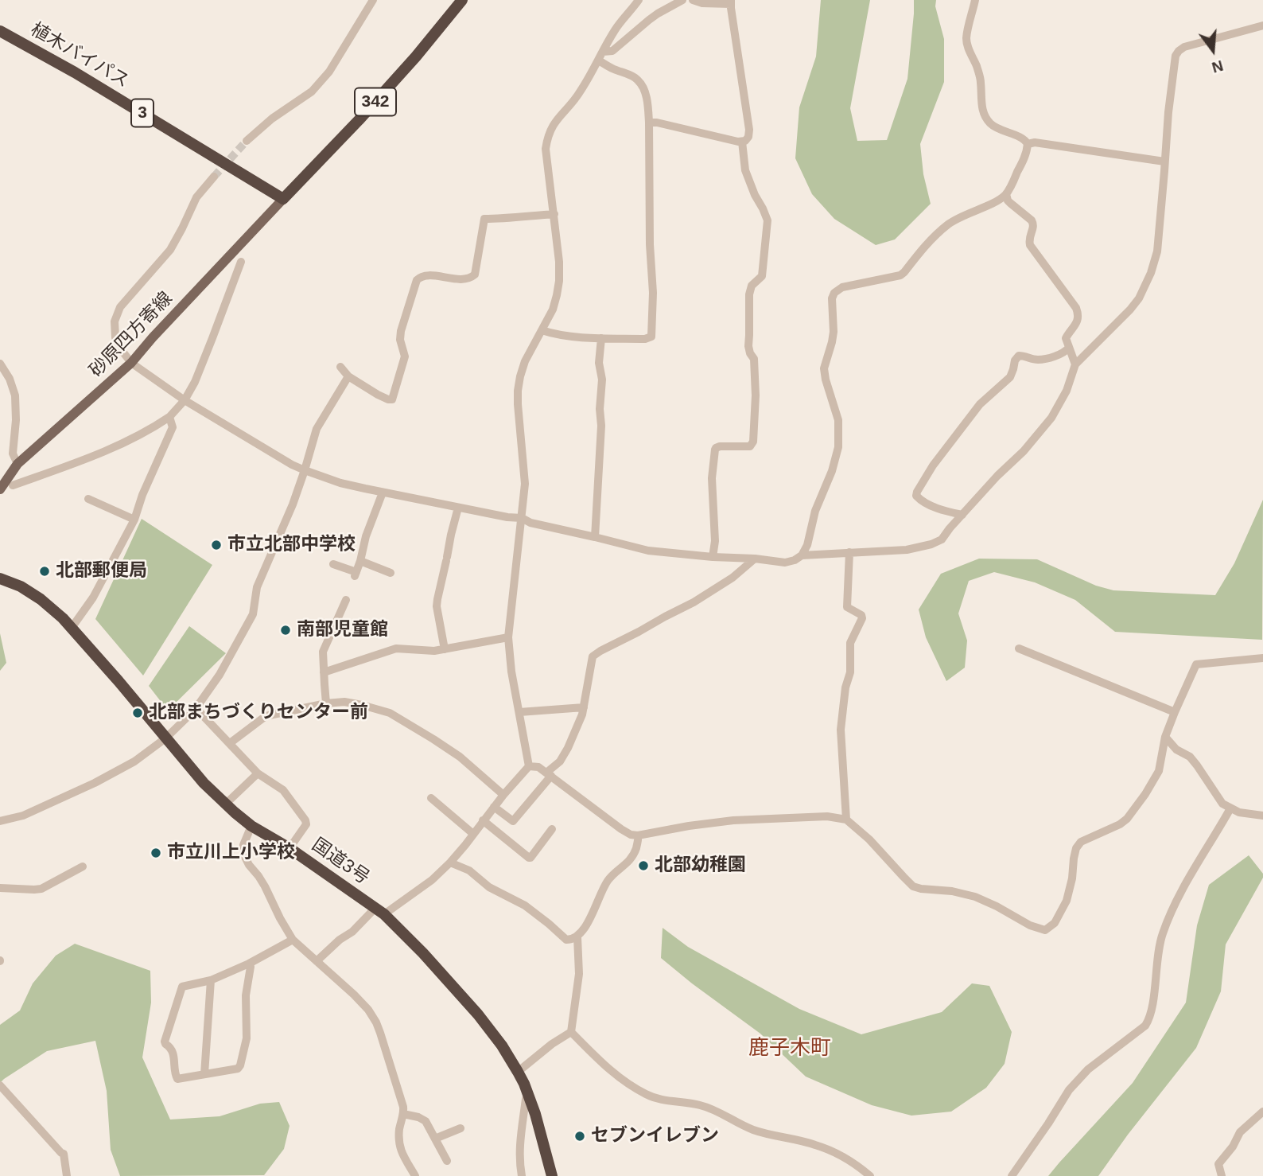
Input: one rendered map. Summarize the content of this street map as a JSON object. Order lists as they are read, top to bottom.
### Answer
{
  "streets": {
    "highway": [
      "植木バイパス",
      "342",
      "3",
      "国道3号"
    ],
    "main road": ["砂原四方寄線"]
  },
  "crossings": [
    ["植木バイパス", "342"],
    ["植木バイパス", "砂原四方寄線"],
    ["342", "砂原四方寄線"]
  ],
  "districts": ["鹿子木町"],
  "places": [
    "市立北部中学校",
    "北部郵便局",
    "南部児童館",
    "北部まちづくりセンター前",
    "市立川上小学校",
    "北部幼稚園",
    "セブンイレブン"
  ],
  "north": "bottom"
}
